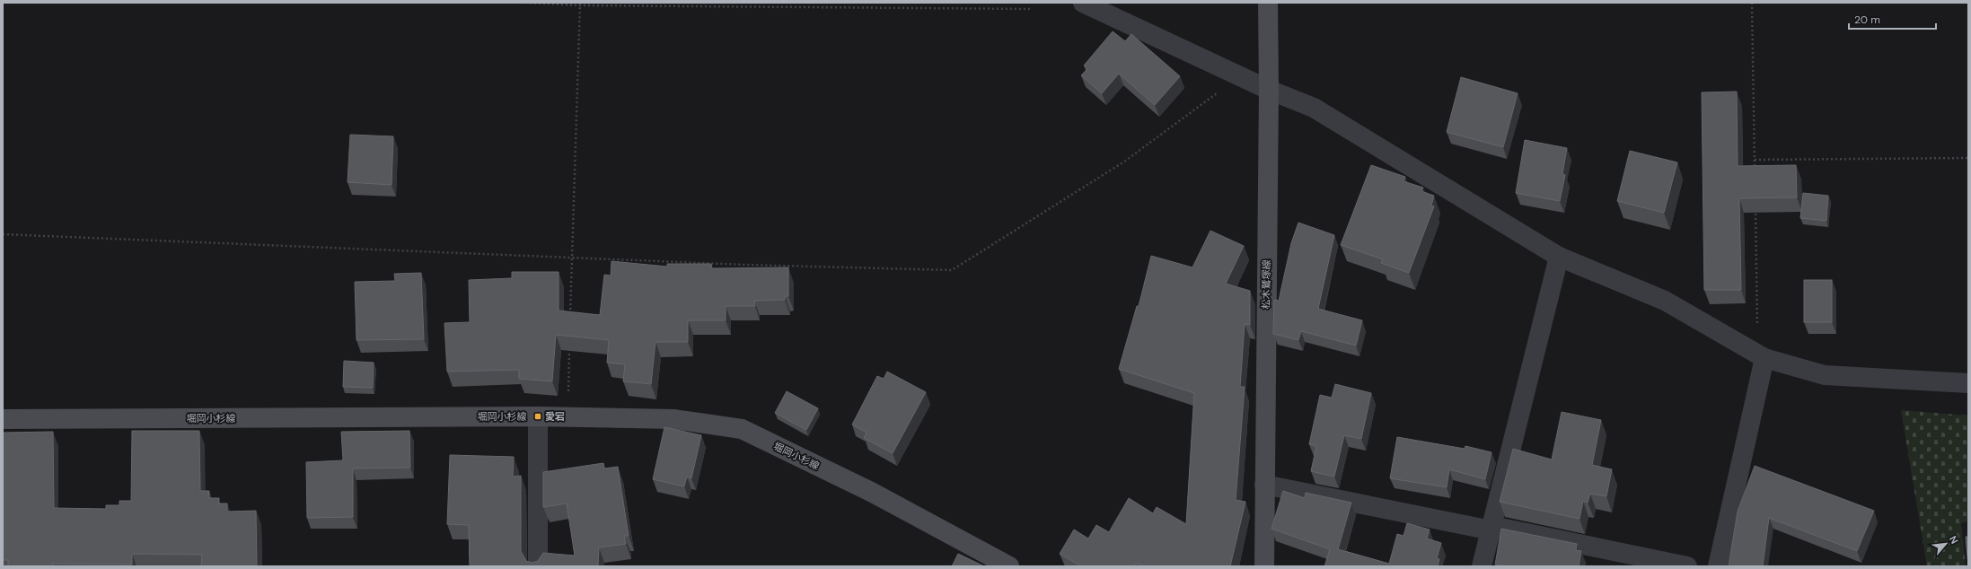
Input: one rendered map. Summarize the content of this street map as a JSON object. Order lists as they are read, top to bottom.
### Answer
{
  "streets": {
    "main road": ["松木鷲塚線", "堀岡小杉線"]
  },
  "places": {
    "transit": ["愛宕"]
  },
  "scale_bar": "20 m",
  "north": "top right"
}
